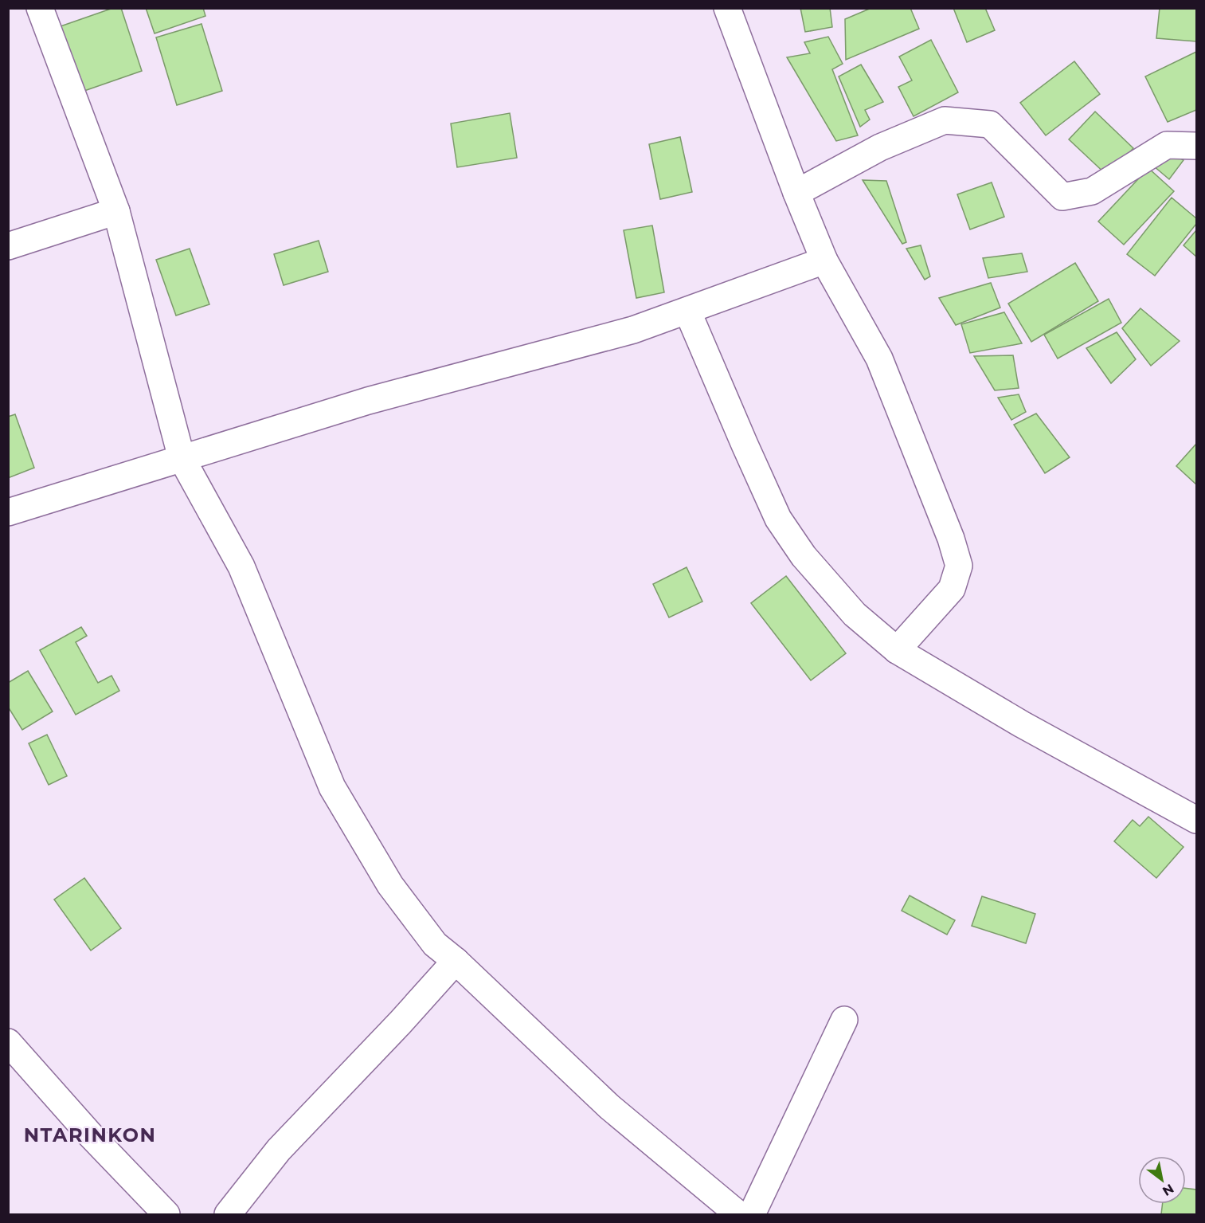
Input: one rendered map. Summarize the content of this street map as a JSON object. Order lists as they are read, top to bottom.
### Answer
{
  "districts": ["NTARINKON"],
  "north": "bottom right"
}
